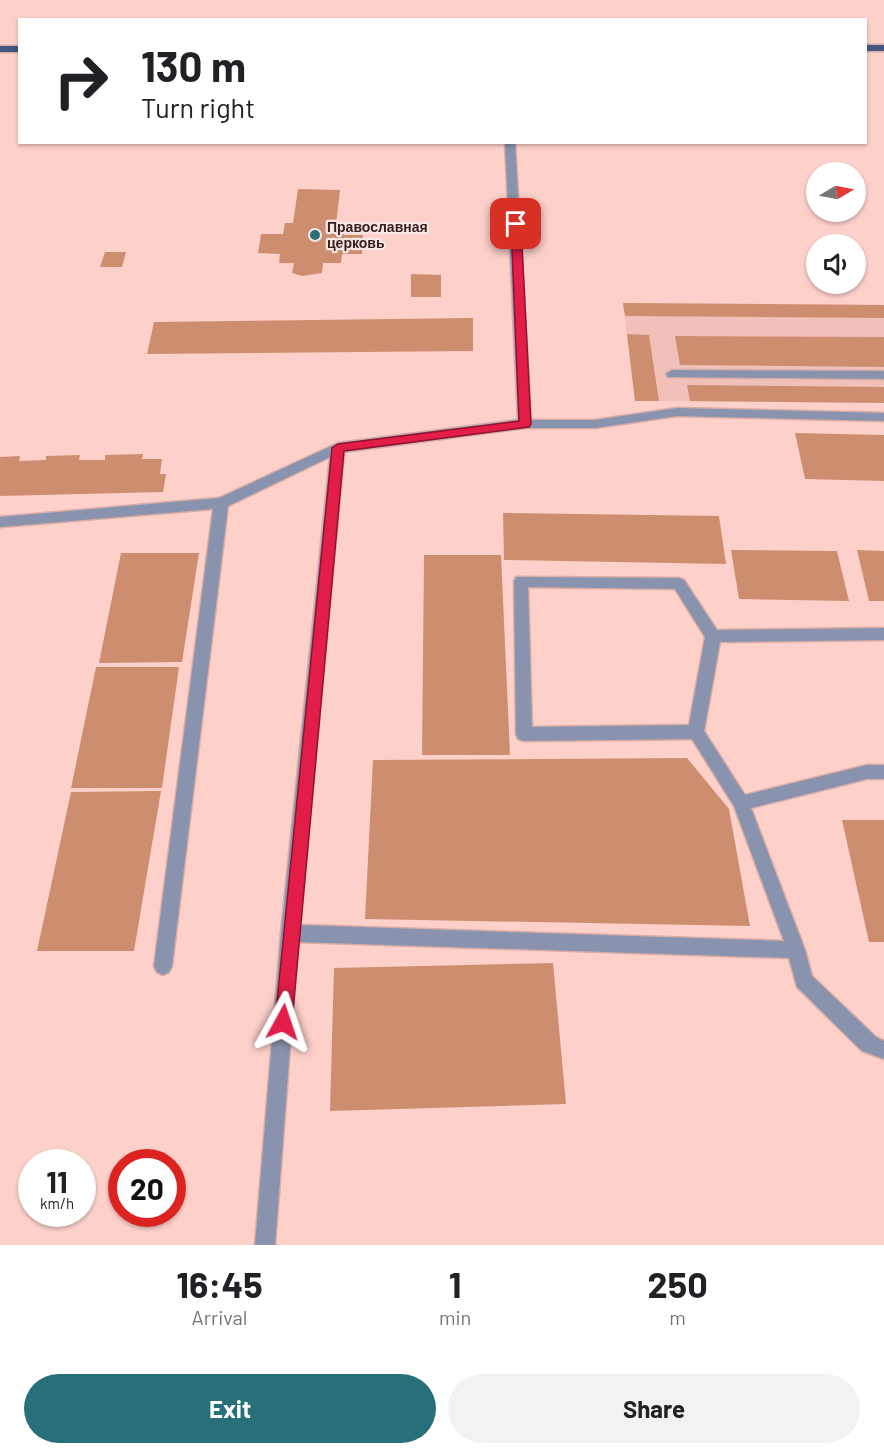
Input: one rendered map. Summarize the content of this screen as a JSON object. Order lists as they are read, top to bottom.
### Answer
{
  "places": ["Православная церковь"],
  "north": "right",
  "page": {
    "turn": ["130 m", "Turn right"],
    "speed": "11 km/h",
    "limit": "20",
    "eta": [
      "16:45",
      "Arrival",
      "1",
      "min",
      "250",
      "m"
    ],
    "buttons": ["Exit", "Share"]
  }
}
